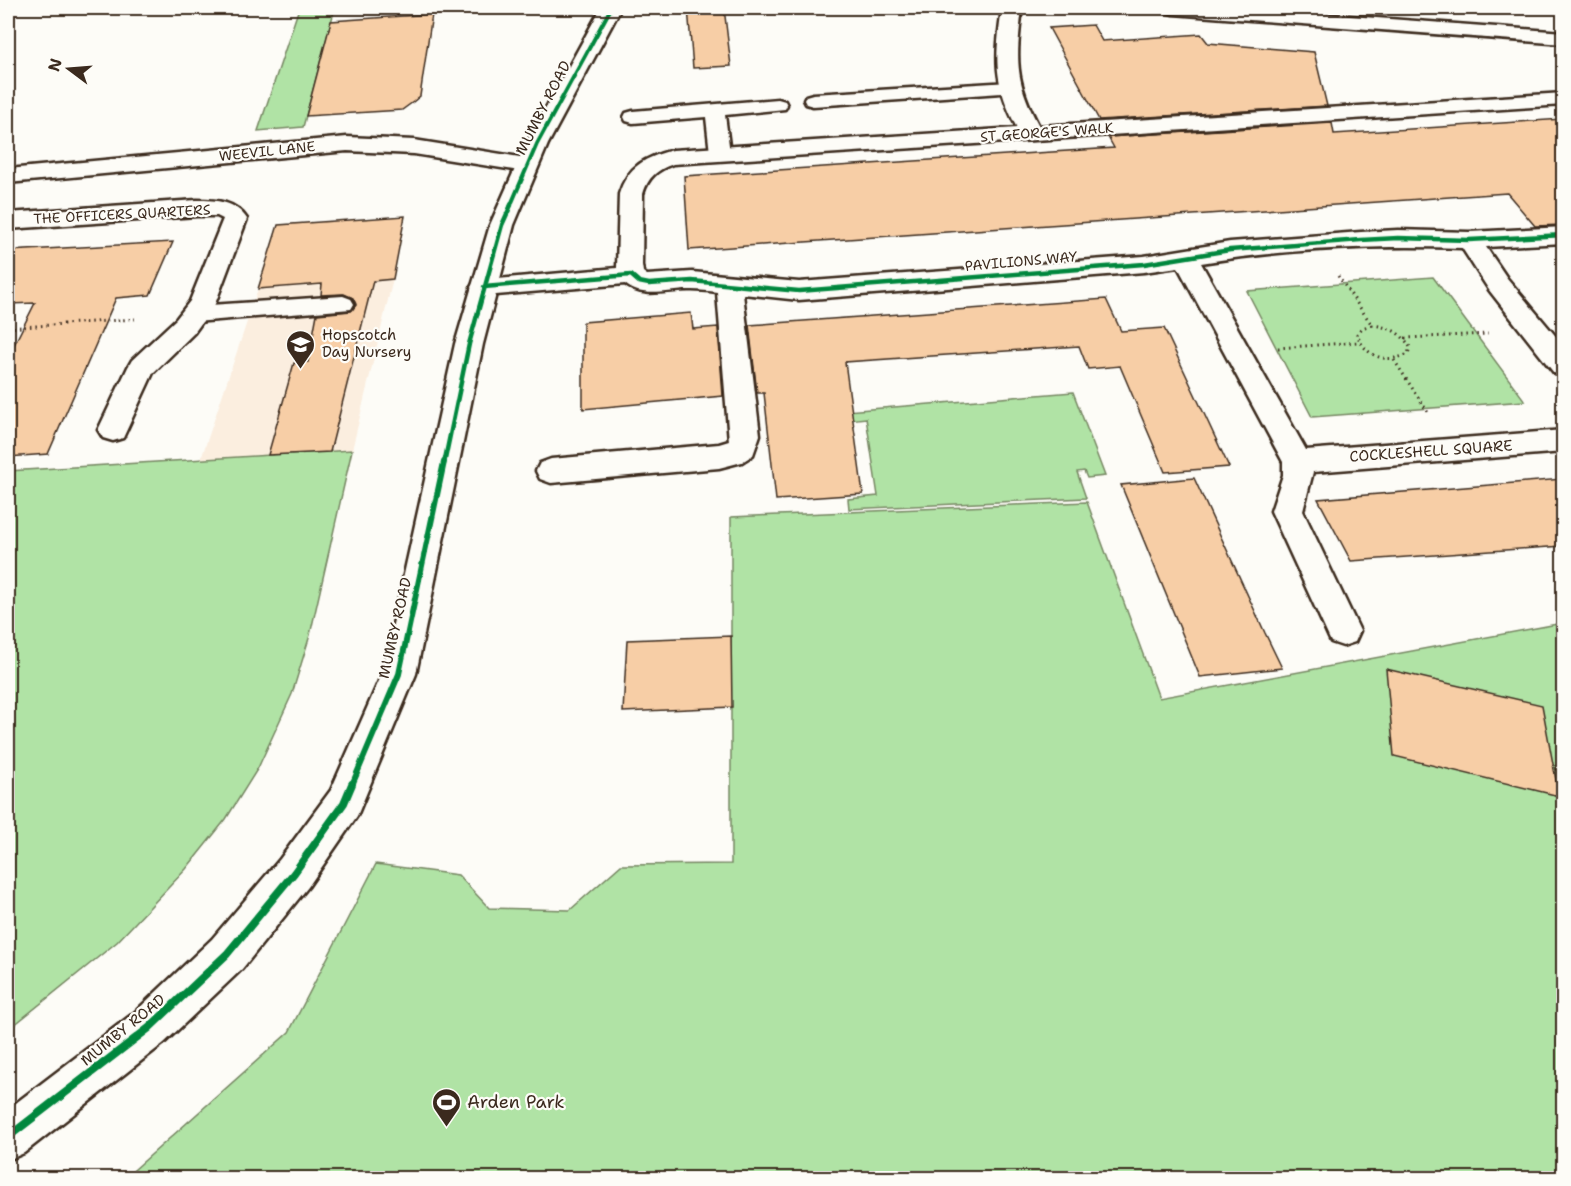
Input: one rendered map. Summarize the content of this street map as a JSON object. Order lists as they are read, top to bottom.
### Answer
{
  "streets": {
    "street": [
      "MUMBY ROAD",
      "ST GEORGE'S WALK",
      "WEEVIL LANE",
      "THE OFFICERS QUARTERS",
      "PAVILIONS WAY",
      "COCKLESHELL SQUARE"
    ]
  },
  "crossings": [
    ["MUMBY ROAD", "WEEVIL LANE"],
    ["MUMBY ROAD", "PAVILIONS WAY"],
    ["ST GEORGE'S WALK", "PAVILIONS WAY"],
    ["WEEVIL LANE", "THE OFFICERS QUARTERS"]
  ],
  "places": {
    "school or university": ["Hopscotch Day Nursery"],
    "sports": ["Arden Park"]
  },
  "north": "left"
}
